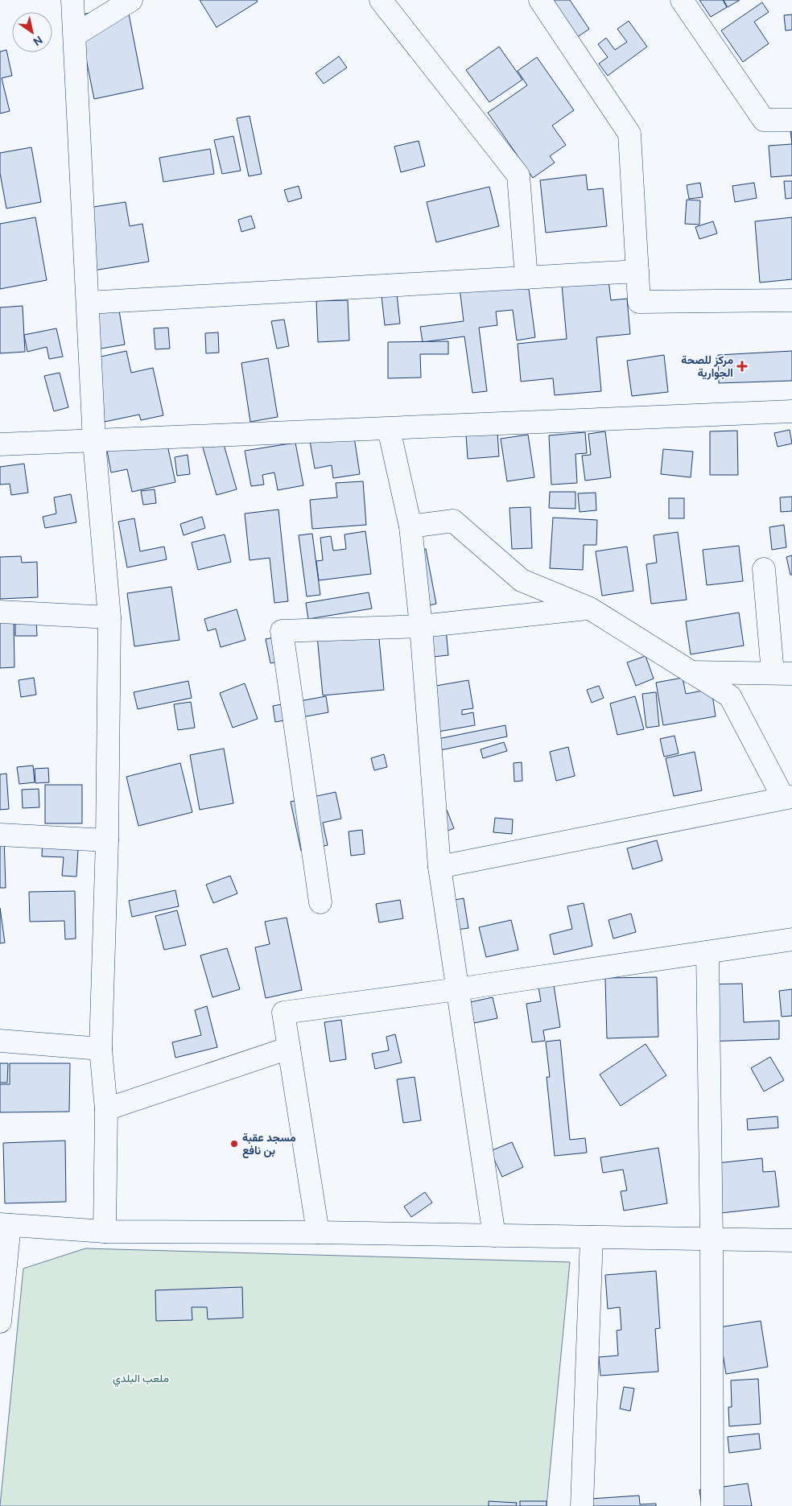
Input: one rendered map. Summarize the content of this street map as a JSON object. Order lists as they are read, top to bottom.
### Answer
{
  "parks": ["ملعب البلدي"],
  "places": {
    "health": ["مركز للصحة الجوارية"],
    "other": ["مسجد عقبة بن نافع"]
  },
  "north": "bottom right"
}
